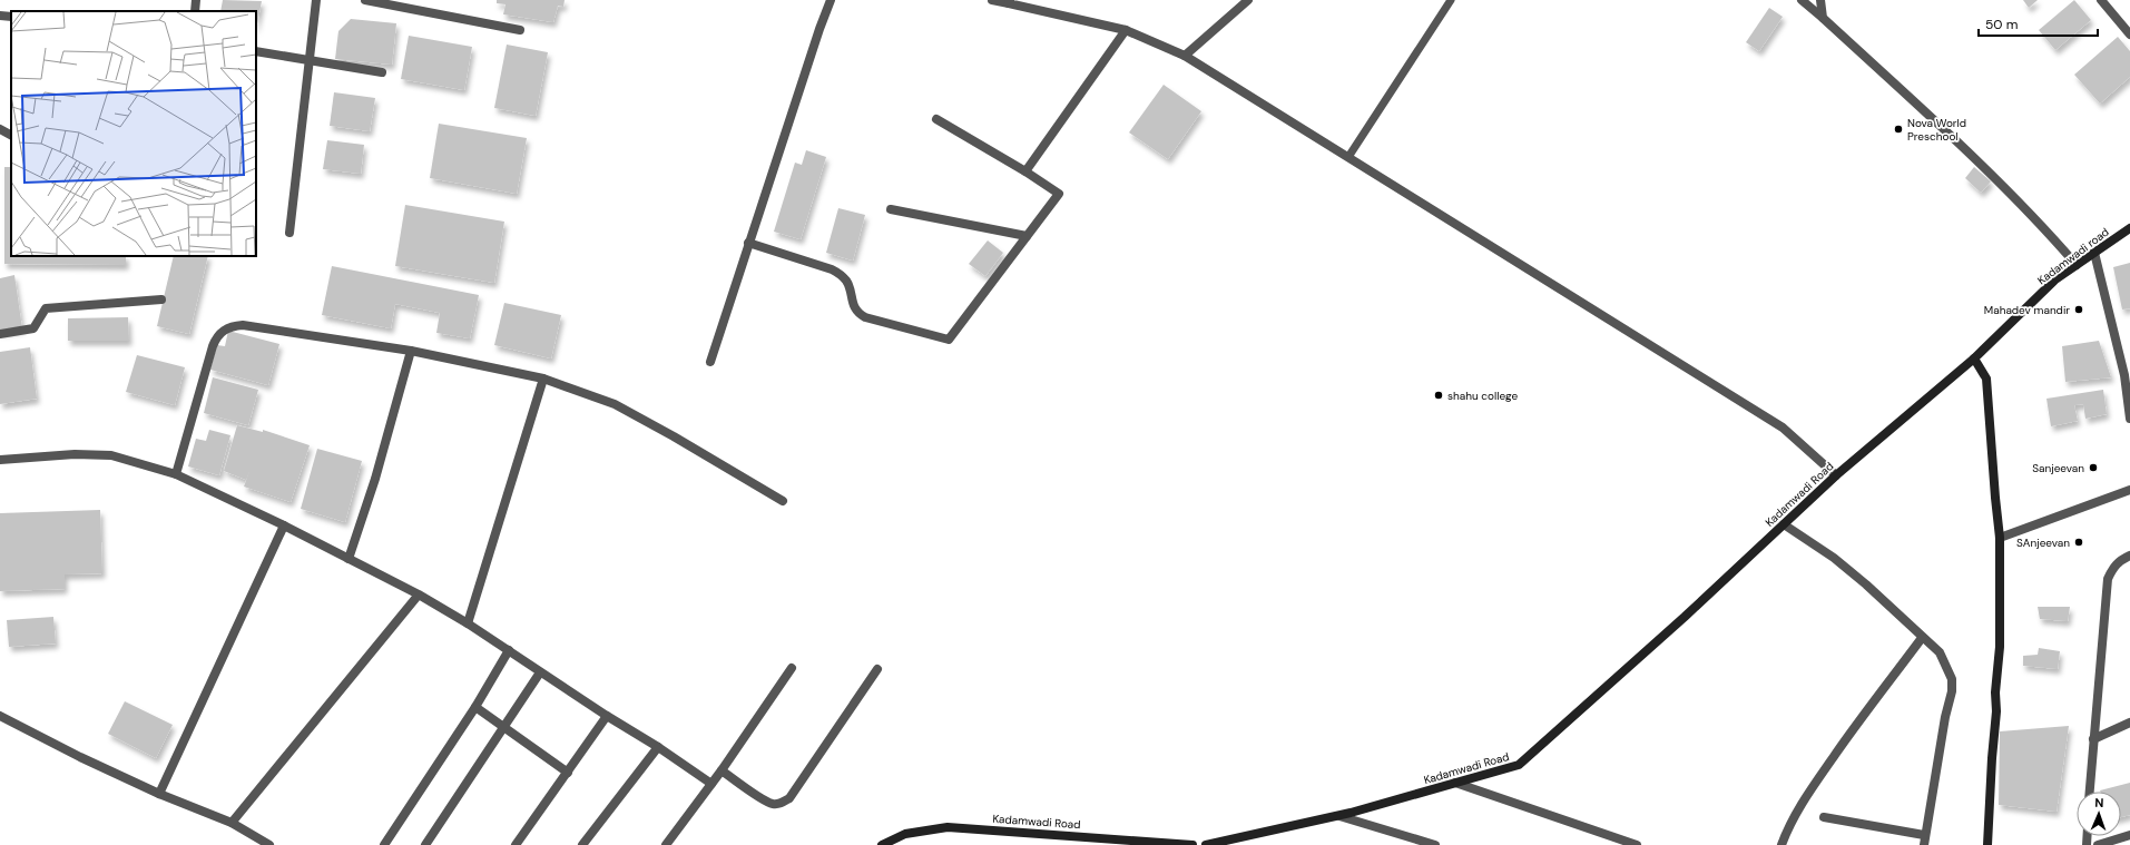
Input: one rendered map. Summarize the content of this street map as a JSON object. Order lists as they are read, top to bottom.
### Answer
{
  "streets": {
    "street": ["Kadamwadi road", "Kadamwadi Road"]
  },
  "crossings": [
    ["Kadamwadi road", "Kadamwadi Road"]
  ],
  "places": [
    "Nova World Preschool",
    "Mahadev mandir",
    "shahu college",
    "Sanjeevan",
    "SAnjeevan"
  ],
  "scale_bar": "50 m",
  "north": "top"
}
